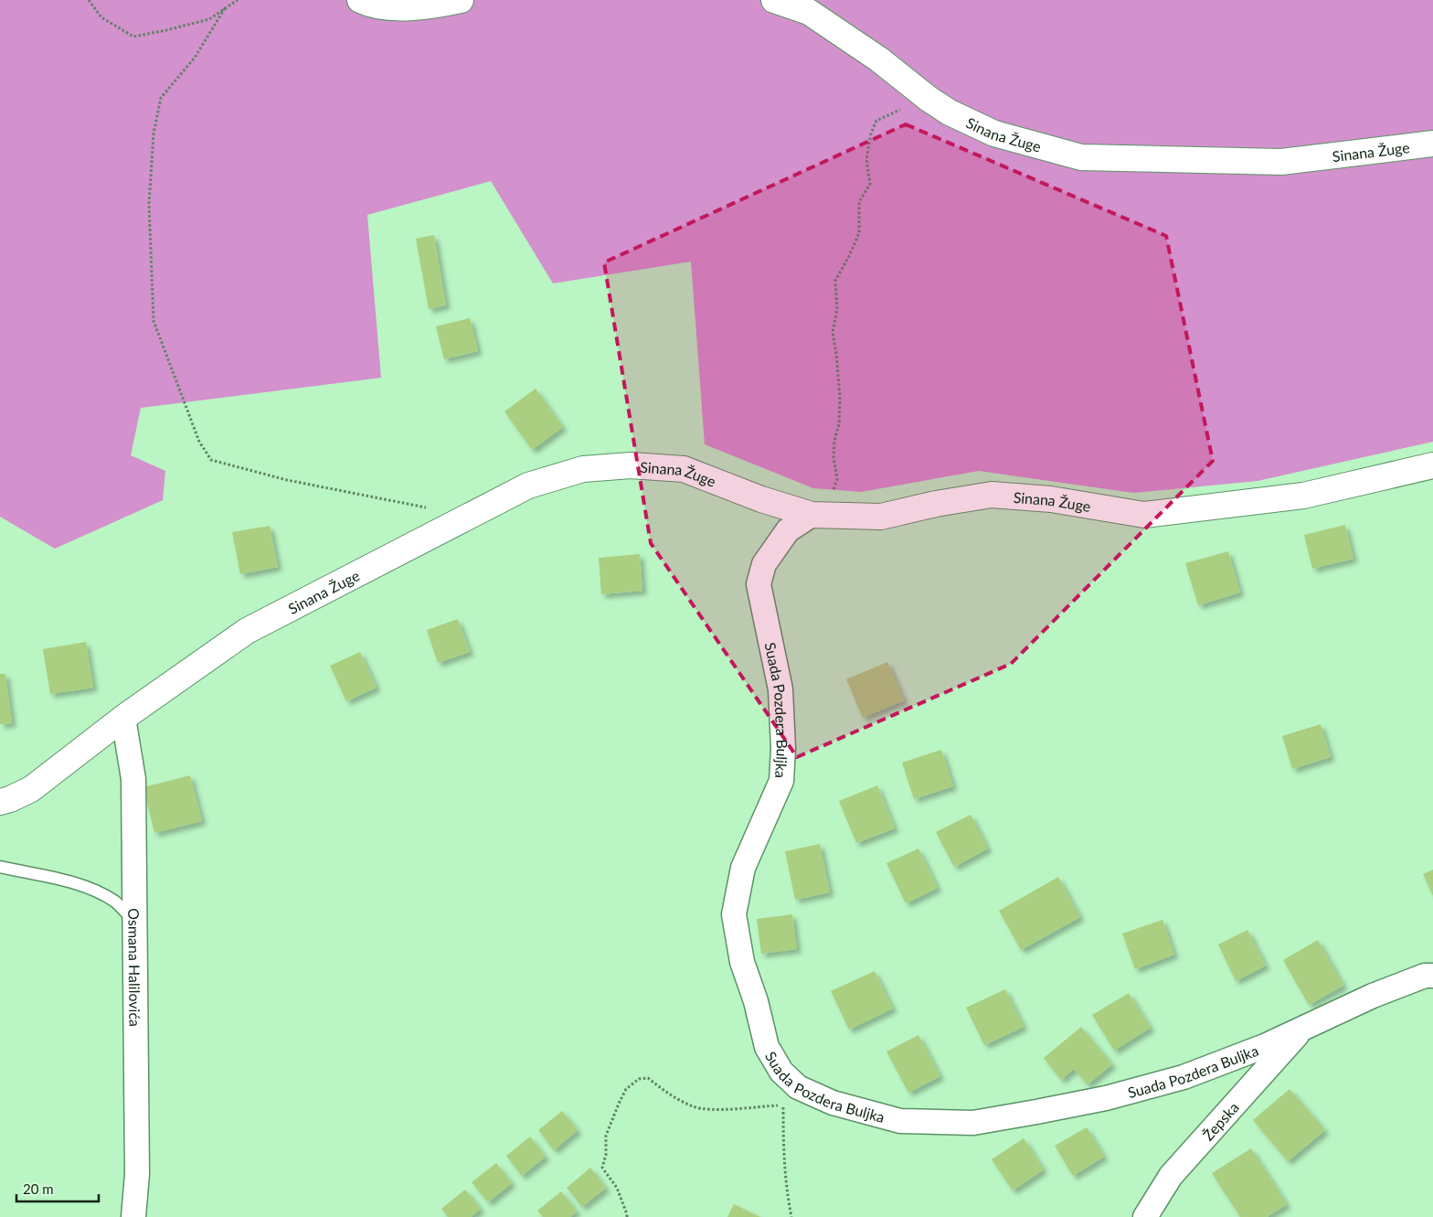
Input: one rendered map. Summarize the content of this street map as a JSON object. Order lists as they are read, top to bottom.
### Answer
{
  "streets": {
    "main road": ["Sinana Žuge"],
    "street": ["Suada Pozdera Buljka", "Osmana Halilovića", "Žepska"]
  },
  "crossings": [
    ["Sinana Žuge", "Suada Pozdera Buljka"],
    ["Sinana Žuge", "Osmana Halilovića"],
    ["Suada Pozdera Buljka", "Žepska"]
  ],
  "scale_bar": "20 m"
}
